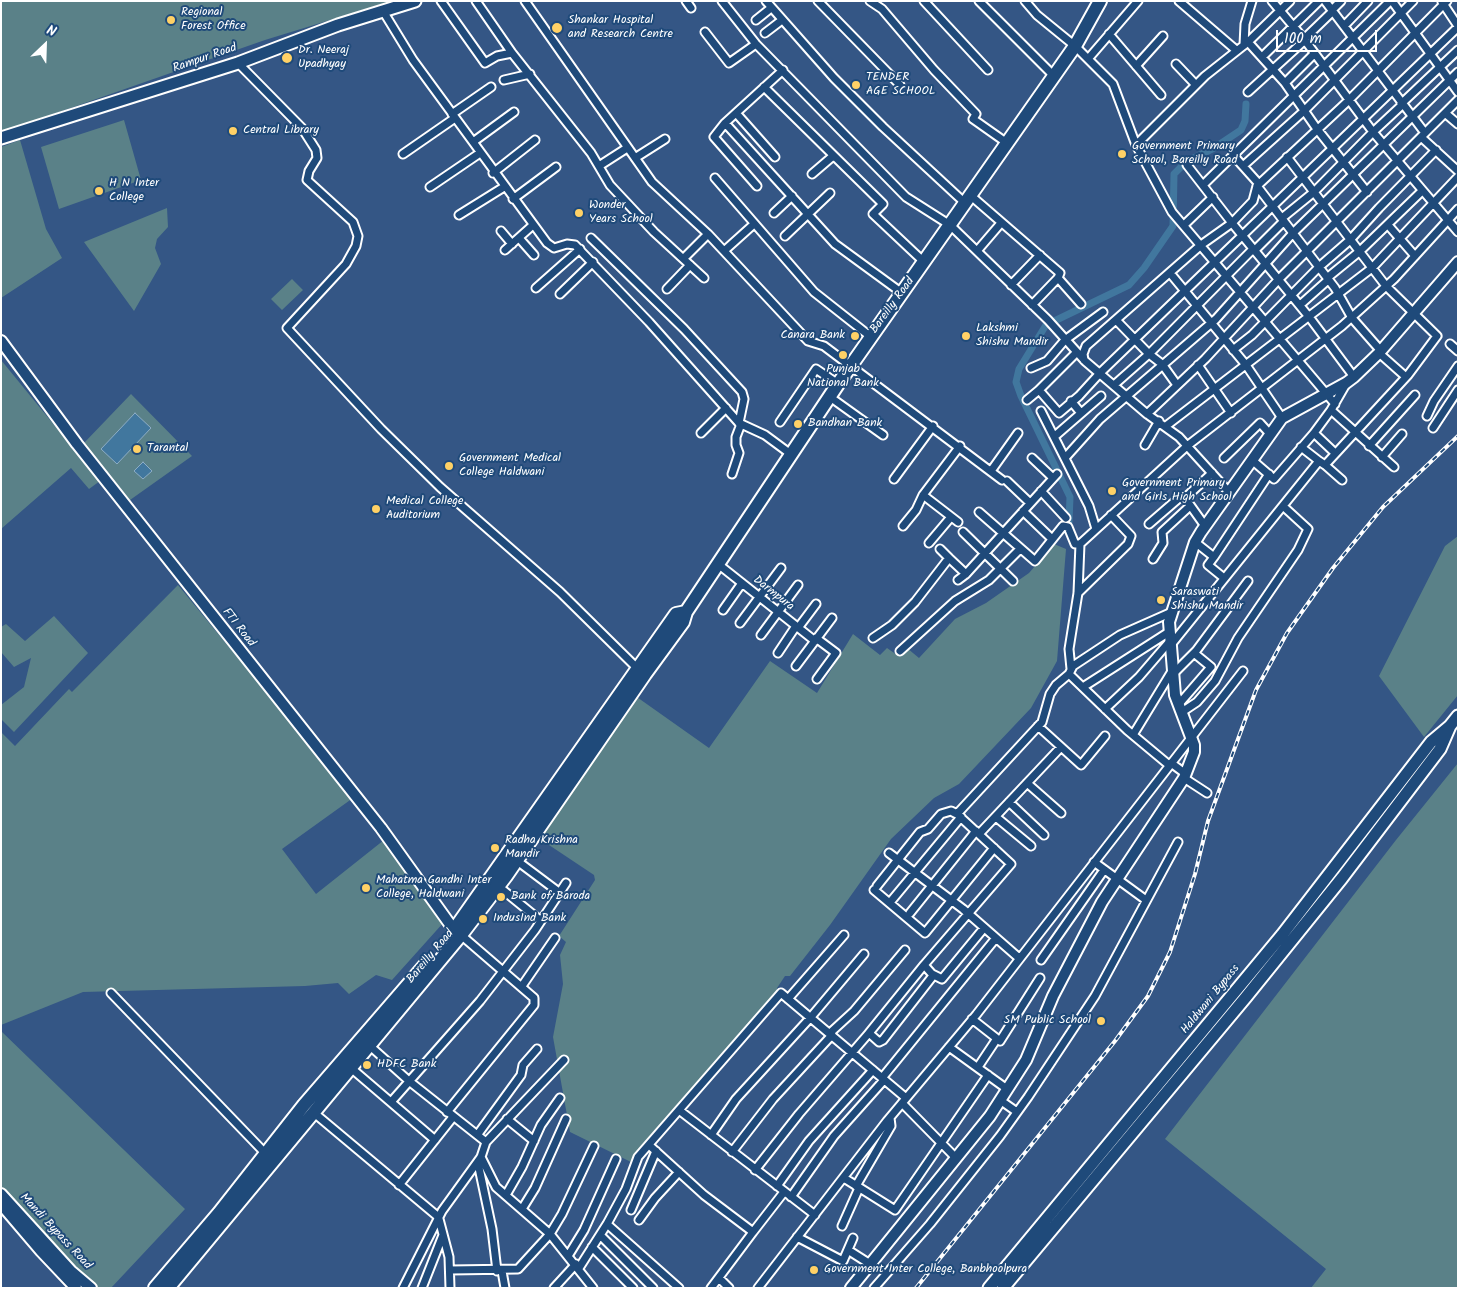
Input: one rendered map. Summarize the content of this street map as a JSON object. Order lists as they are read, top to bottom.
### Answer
{
  "streets": {
    "highway": ["Bareilly Road"],
    "main road": ["Rampur Road", "Haldwani Bypass"],
    "street": ["Darmpura", "FTI Road", "Mandi Bypass Road"]
  },
  "crossings": [
    ["Bareilly Road", "Darmpura"],
    ["Bareilly Road", "FTI Road"]
  ],
  "places": [
    "Regional Forest Office",
    "Shankar Hospital and Research Centre",
    "Dr. Neeraj Upadhyay",
    "TENDER AGE SCHOOL",
    "Central Library",
    "Government Primary School, Bareilly Road",
    "H N Inter College",
    "Wonder Years School",
    "Canara Bank",
    "Lakshmi Shishu Mandir",
    "Punjab National Bank",
    "Bandhan Bank",
    "Tarantal",
    "Government Medical College Haldwani",
    "Government Primary and Girls High School",
    "Medical College Auditorium",
    "Saraswati Shishu Mandir",
    "Radha Krishna Mandir",
    "Mahatma Gandhi Inter College, Haldwani",
    "Bank of Baroda",
    "IndusInd Bank",
    "SM Public School",
    "HDFC Bank",
    "Government Inter College, Banbhoolpura"
  ],
  "scale_bar": "100 m",
  "north": "top right"
}
